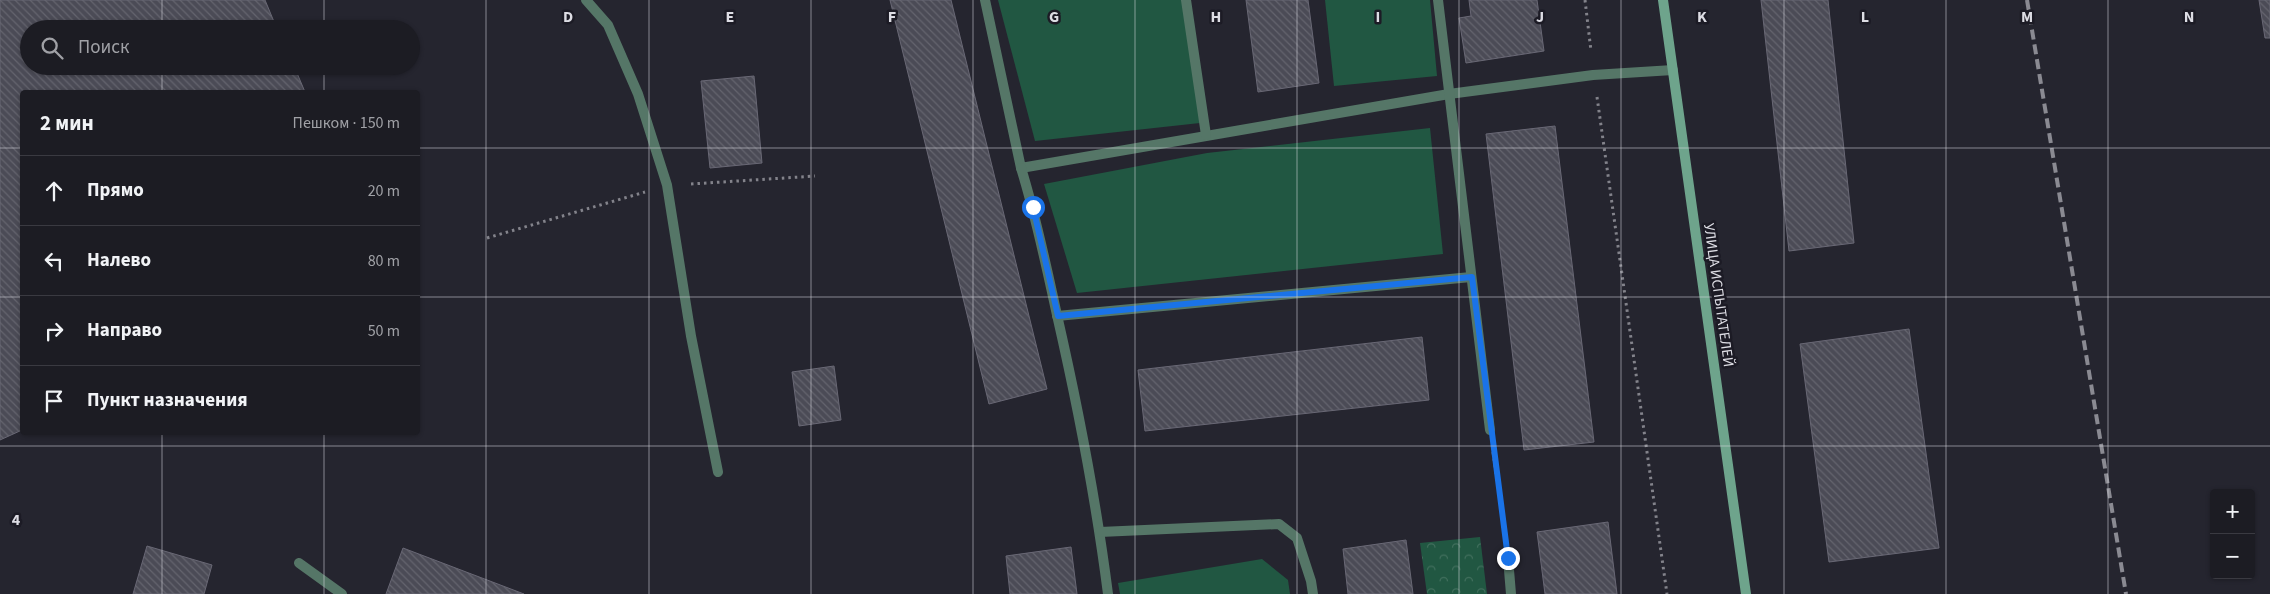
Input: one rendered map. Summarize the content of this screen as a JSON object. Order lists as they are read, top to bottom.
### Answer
{
  "streets": {
    "main road": ["УЛИЦА ИСПЫТАТЕЛЕЙ"]
  },
  "page": {
    "search": "Поиск",
    "heading": ["2 мин", "Пешком · 150 m"],
    "list": [
      ["Прямо", "20 m"],
      ["Налево", "80 m"],
      ["Направо", "50 m"],
      "Пункт назначения"
    ],
    "map_buttons": ["+", "−"]
  },
  "grid": {
    "columns": [
      "D",
      "E",
      "F",
      "G",
      "H",
      "I",
      "J",
      "K",
      "L",
      "M",
      "N"
    ],
    "rows": ["4"]
  }
}
